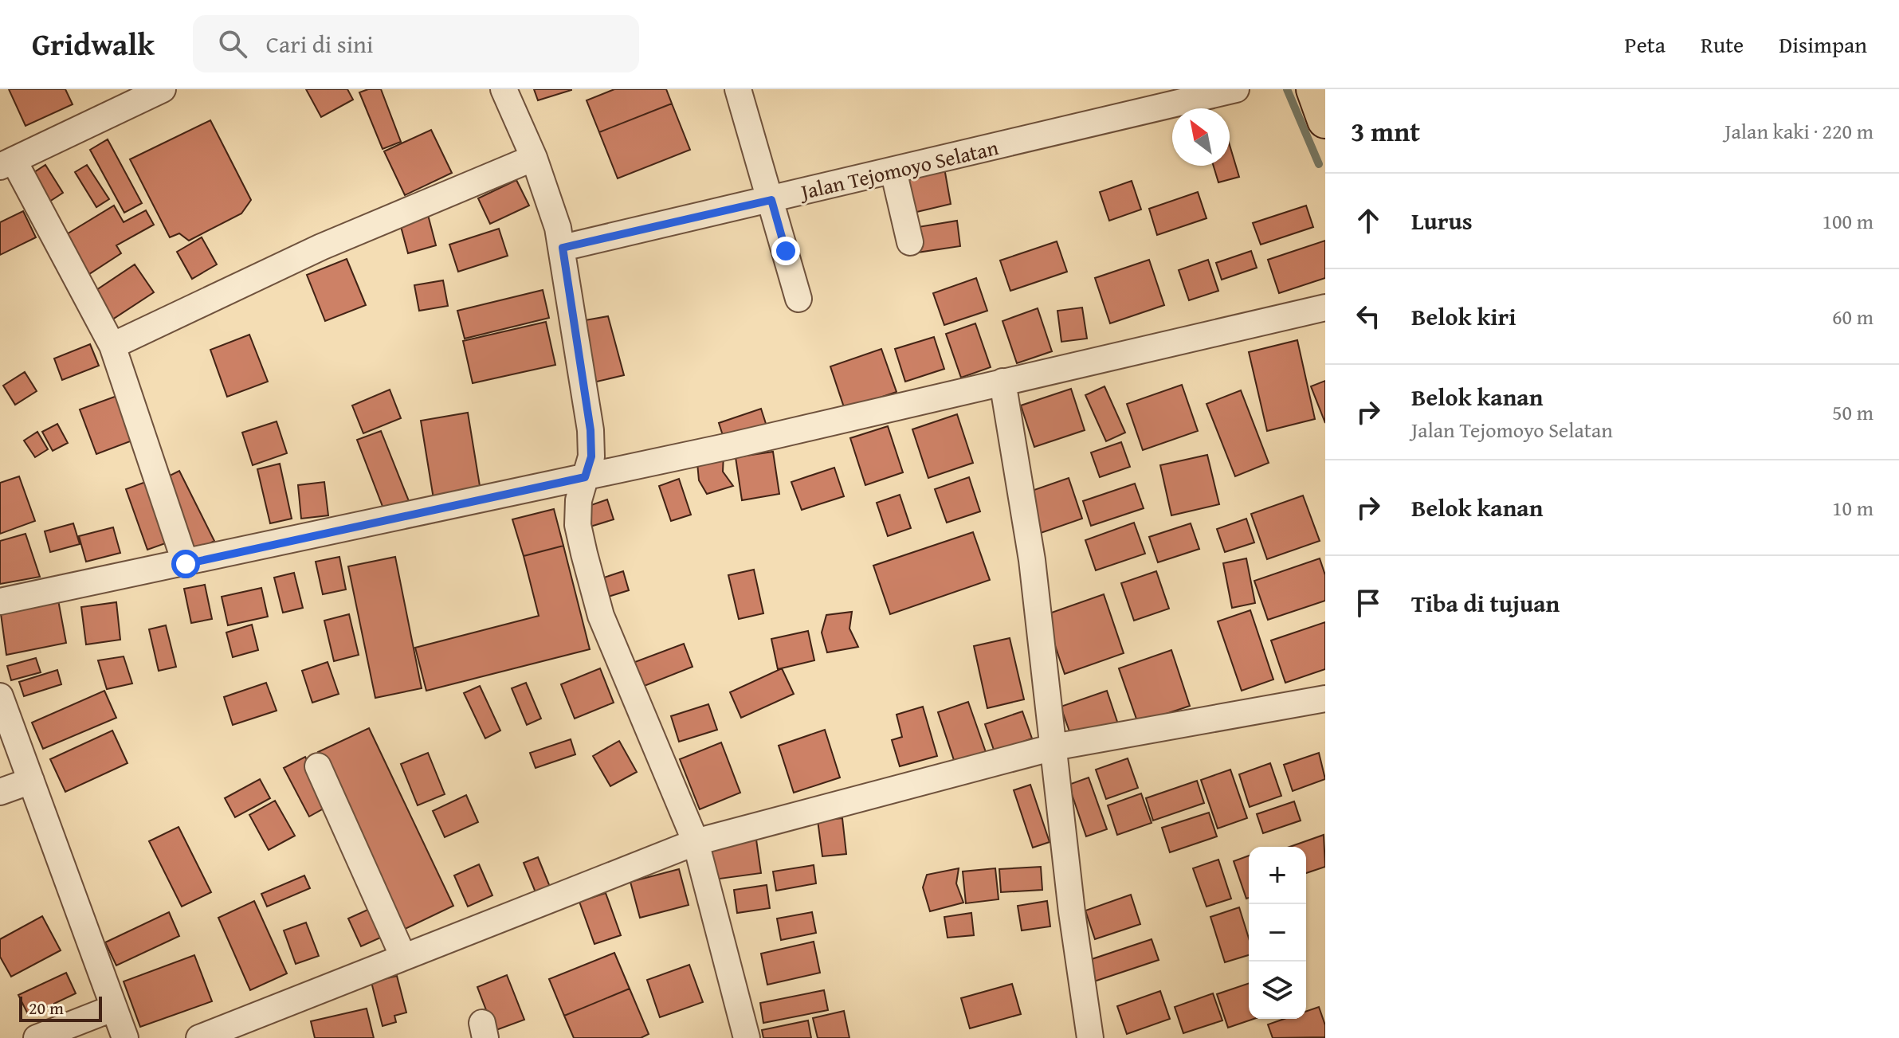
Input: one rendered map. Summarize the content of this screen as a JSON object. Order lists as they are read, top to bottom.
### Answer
{
  "streets": {
    "street": ["Jalan Tejomoyo Selatan"]
  },
  "scale_bar": "20 m",
  "north": "top left",
  "page": {
    "header": "Gridwalk",
    "search": "Cari di sini",
    "nav": ["Peta", "Rute", "Disimpan"],
    "heading": ["3 mnt", "Jalan kaki · 220 m"],
    "list": [
      ["Lurus", "100 m"],
      ["Belok kiri", "60 m"],
      ["Belok kanan", "Jalan Tejomoyo Selatan", "50 m"],
      ["Belok kanan", "10 m"],
      "Tiba di tujuan"
    ],
    "map_buttons": ["+", "−"],
    "scale": "20 m"
  }
}
